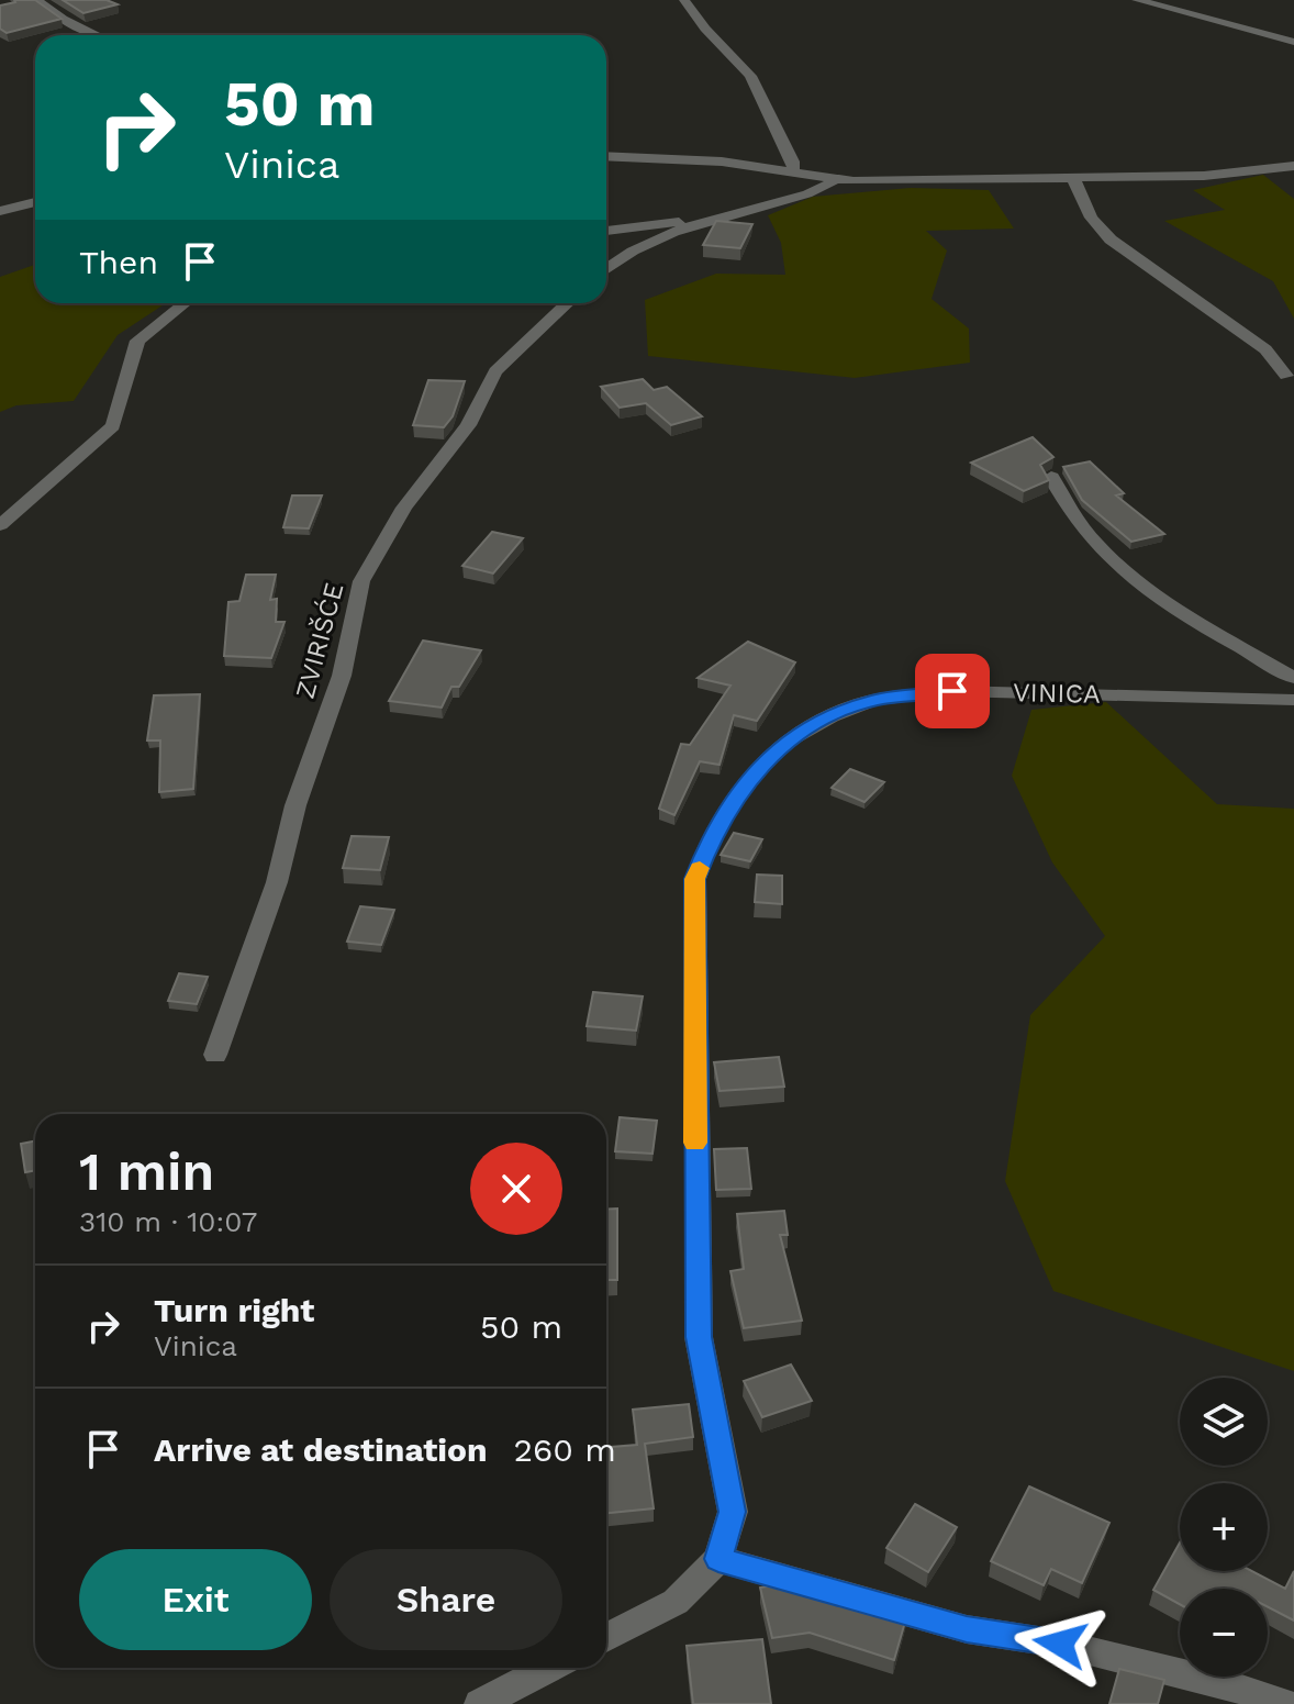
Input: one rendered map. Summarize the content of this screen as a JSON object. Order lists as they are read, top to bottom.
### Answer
{
  "streets": {
    "street": ["ZVIRIŠĆE", "VINICA"]
  },
  "page": {
    "turn": ["50 m", "Vinica"],
    "then": "Then",
    "heading": ["1 min", "310 m · 10:07"],
    "list": [
      {
        "name": "Turn right",
        "note": "Vinica",
        "value": "50 m"
      },
      {
        "name": "Arrive at destination",
        "value": "260 m"
      }
    ],
    "map_buttons": ["+", "−"],
    "buttons": ["Exit", "Share"]
  }
}
